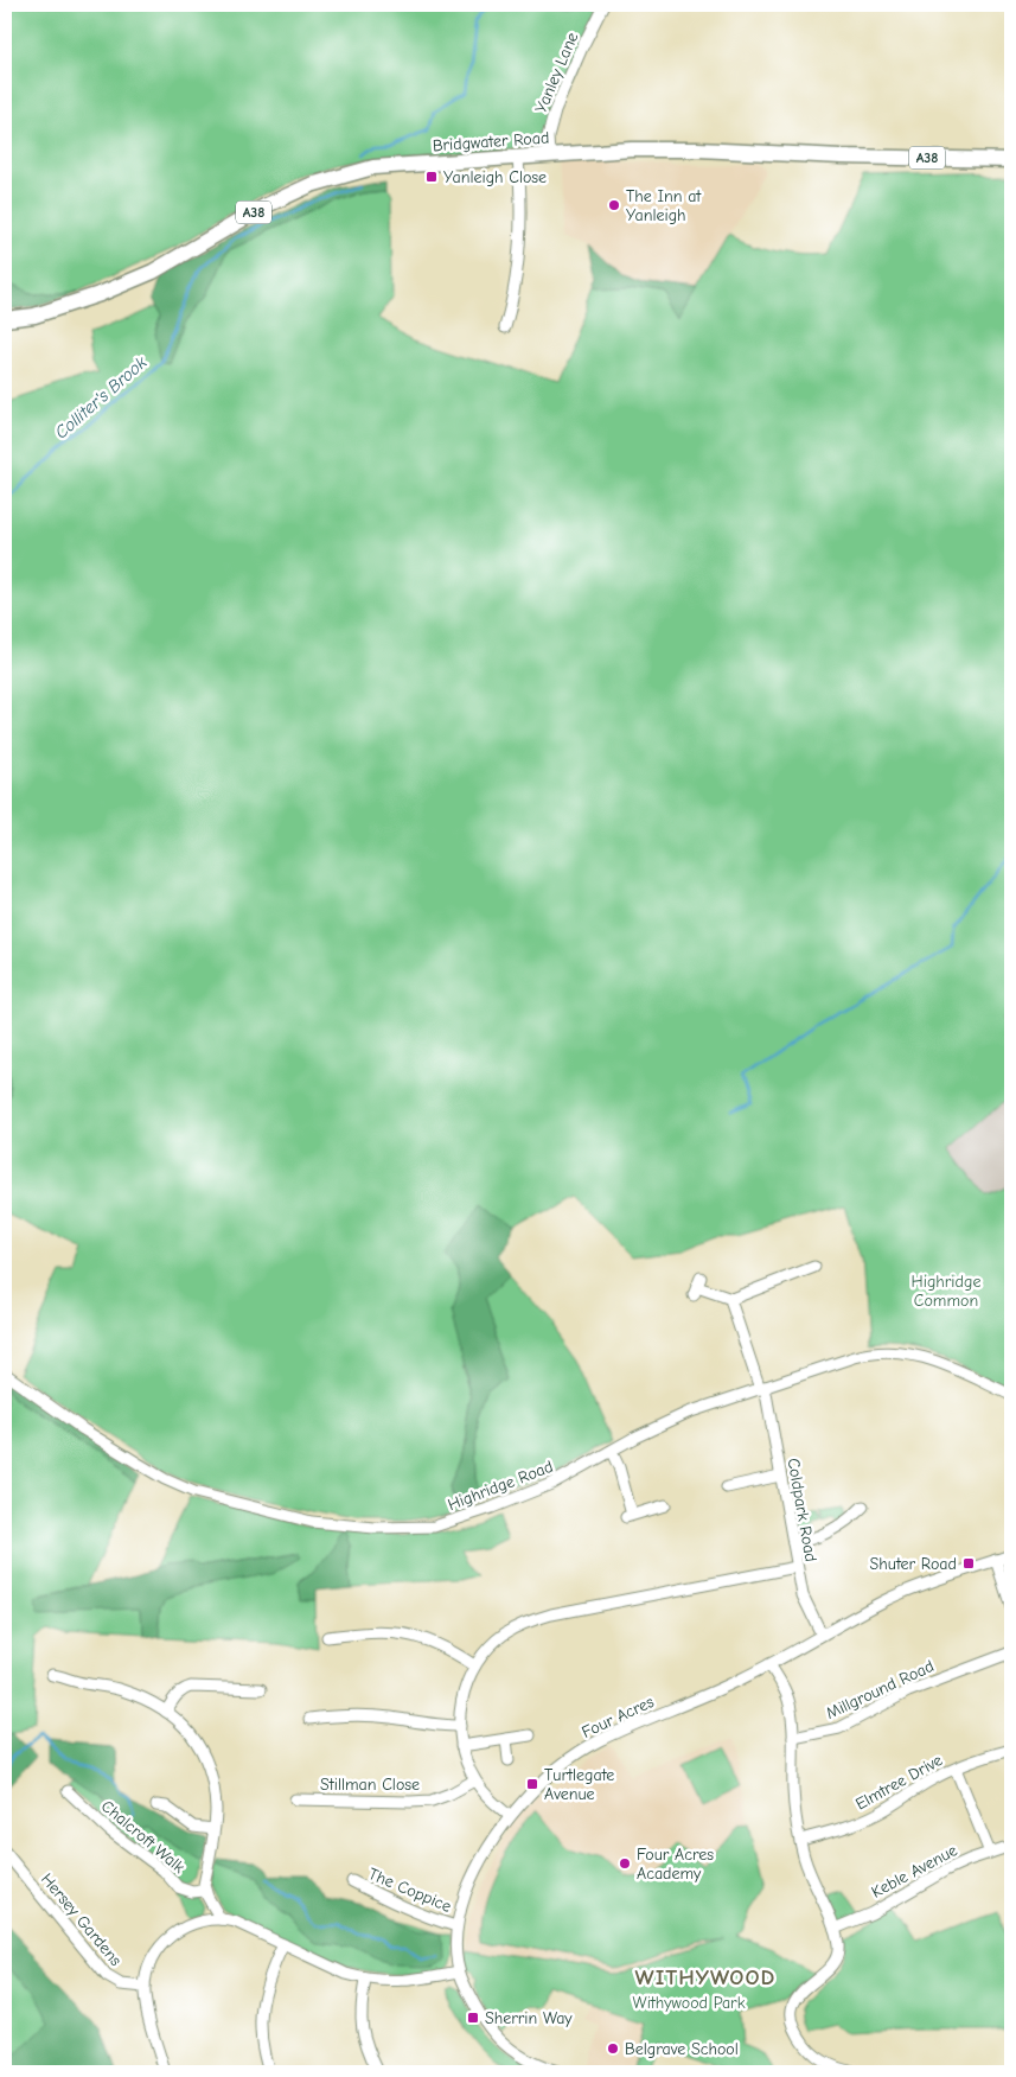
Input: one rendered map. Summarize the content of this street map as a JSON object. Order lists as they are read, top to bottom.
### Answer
{
  "streets": {
    "highway": ["Bridgwater Road", "A38"],
    "street": [
      "Yanley Lane",
      "Highridge Road",
      "Coldpark Road",
      "Millground Road",
      "Four Acres",
      "Elmtree Drive",
      "Stillman Close",
      "Chalcroft Walk",
      "Keble Avenue",
      "The Coppice",
      "Hersey Gardens"
    ]
  },
  "crossings": [
    ["Yanley Lane", "Bridgwater Road"],
    ["Highridge Road", "Coldpark Road"],
    ["Coldpark Road", "Four Acres"],
    ["Four Acres", "The Coppice"]
  ],
  "districts": ["WITHYWOOD"],
  "water": ["Colliter's Brook"],
  "parks": ["Highridge Common", "Withywood Park"],
  "places": {
    "transit": [
      "Yanleigh Close",
      "Shuter Road",
      "Turtlegate Avenue",
      "Sherrin Way"
    ],
    "other": ["The Inn at Yanleigh", "Four Acres Academy", "Belgrave School"]
  }
}
